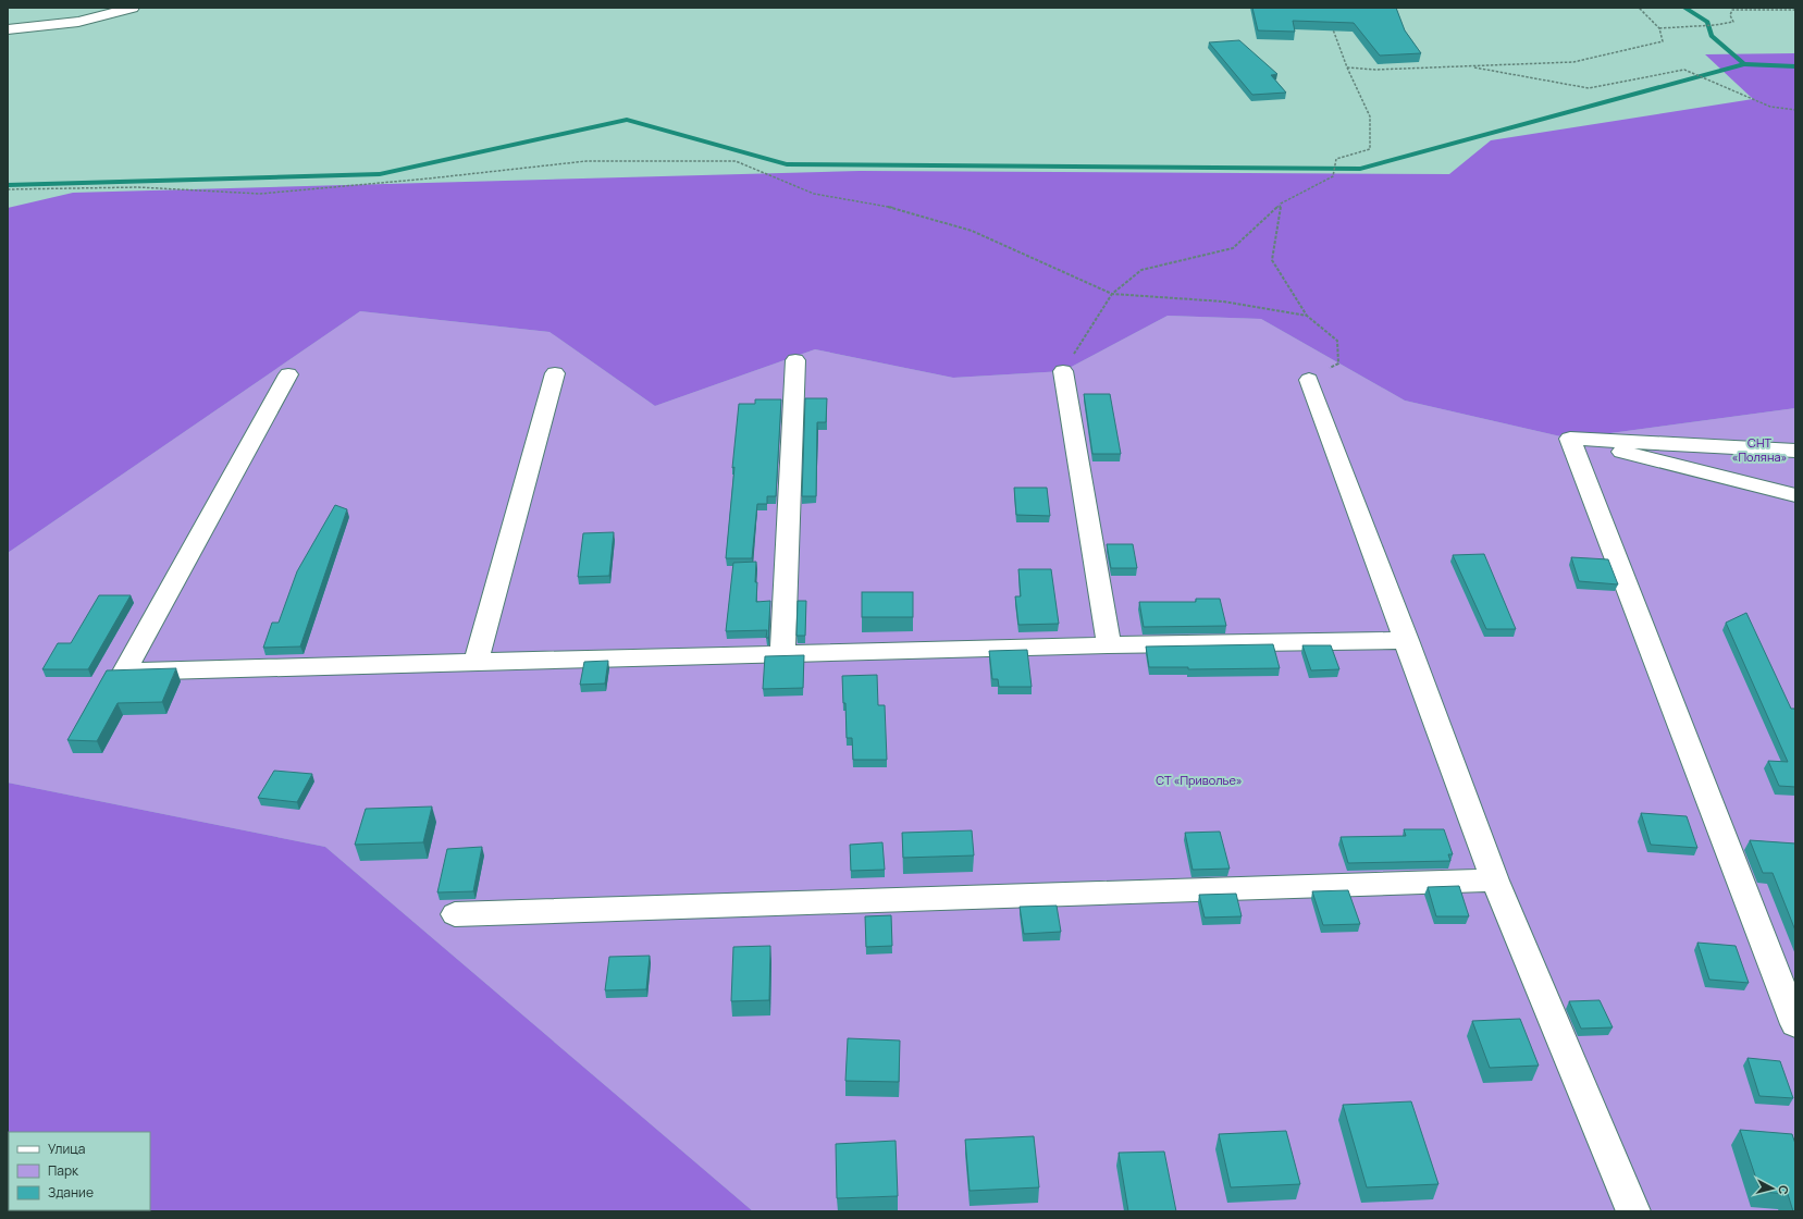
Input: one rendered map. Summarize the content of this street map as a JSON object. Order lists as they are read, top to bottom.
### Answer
{
  "parks": ["СНТ «Поляна»", "СТ «Приволье»"],
  "legend": ["Улица", "Парк", "Здание"],
  "north": "right"
}
